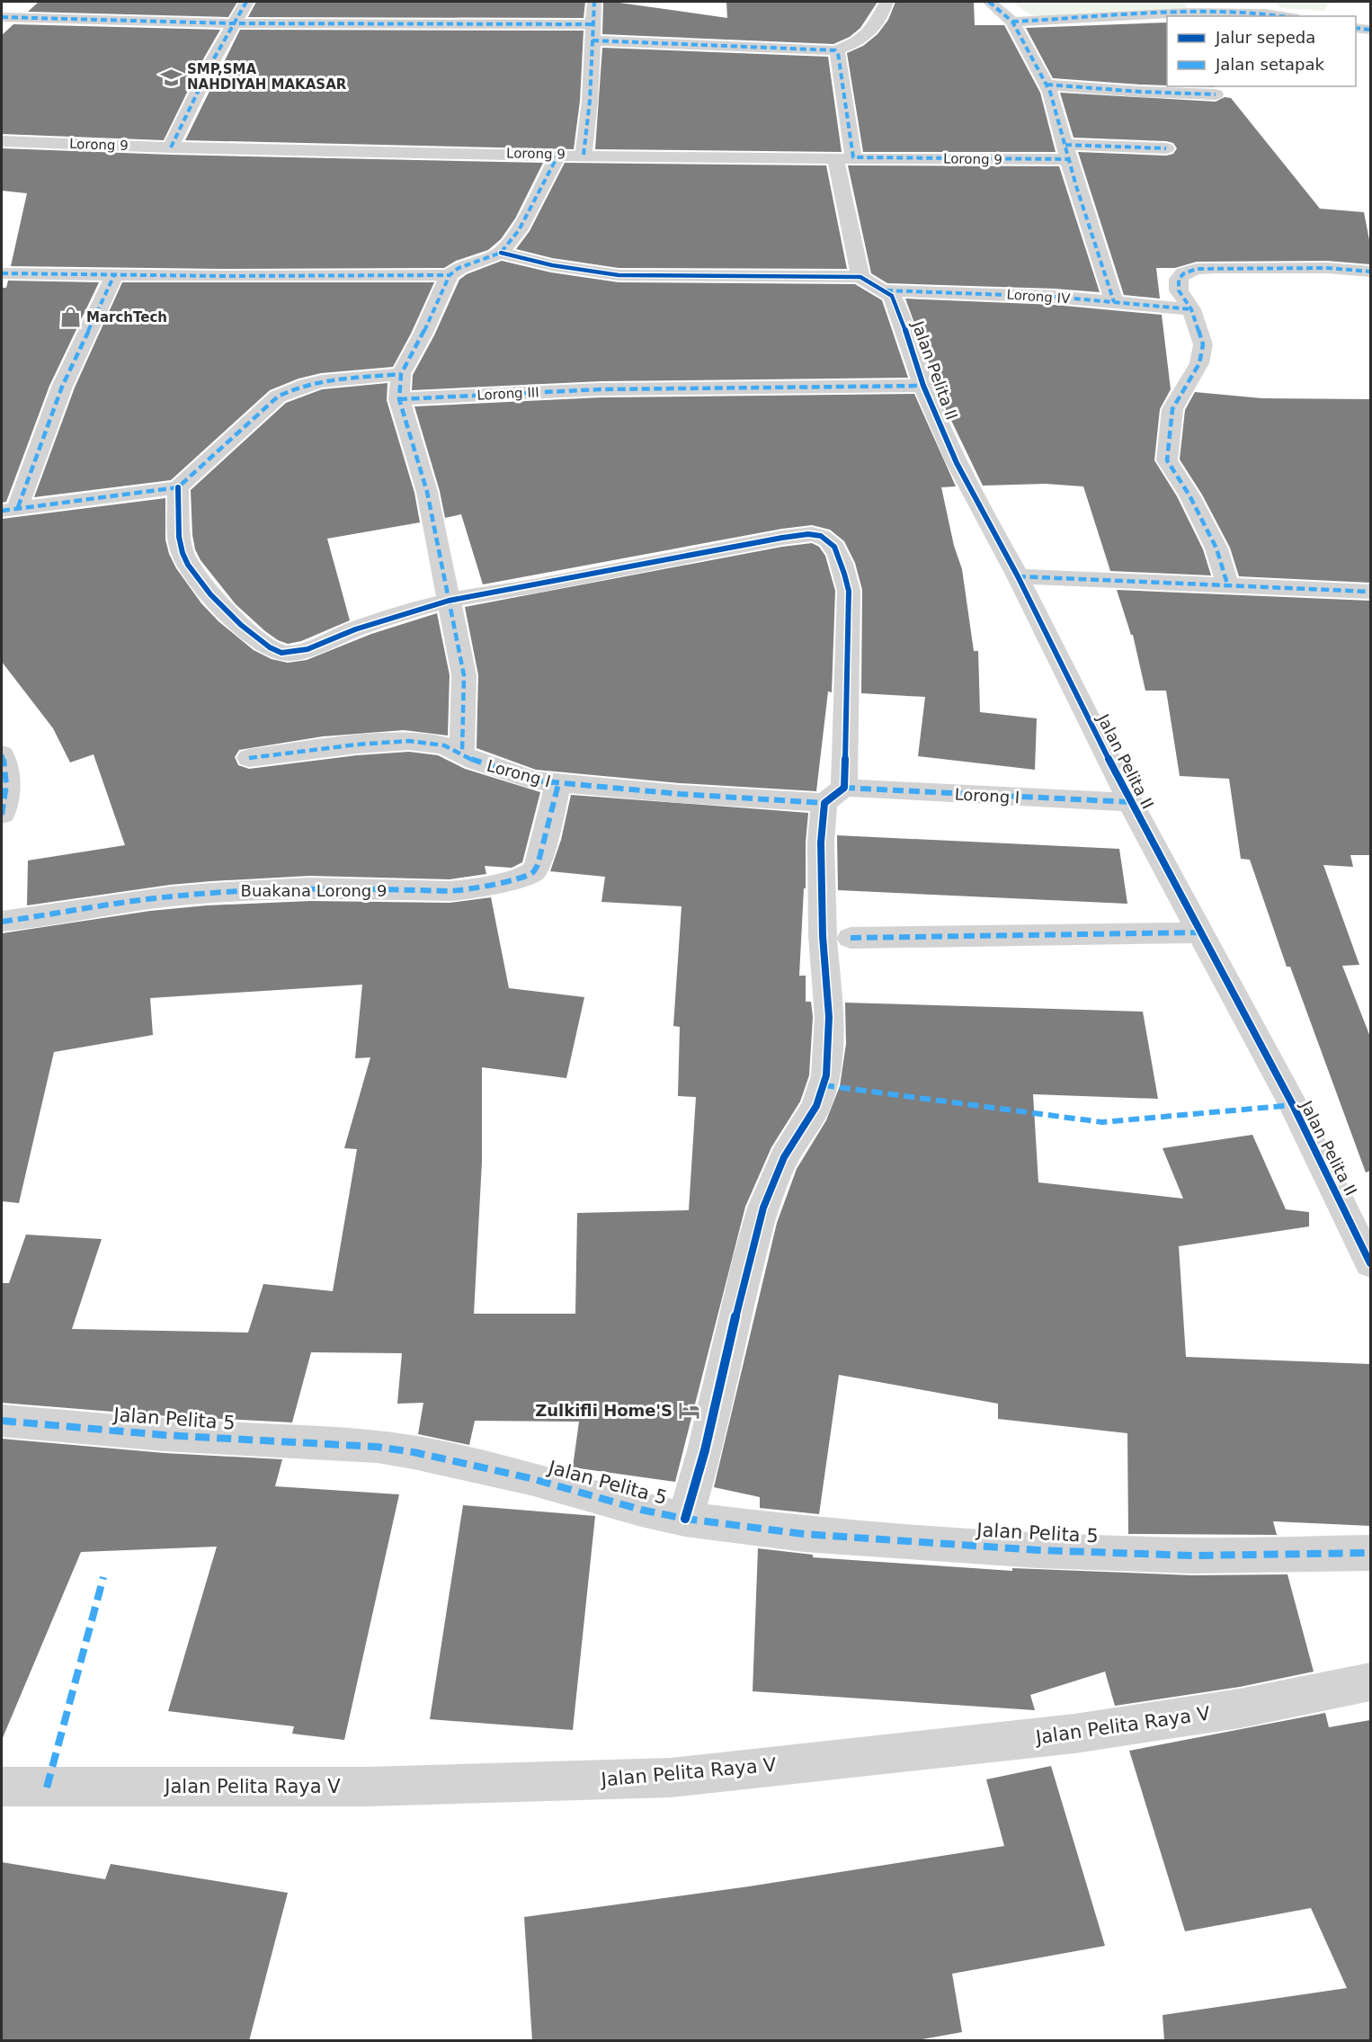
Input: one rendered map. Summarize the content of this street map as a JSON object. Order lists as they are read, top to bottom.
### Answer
{
  "streets": {
    "street": [
      "Lorong 9",
      "Lorong IV",
      "Jalan Pelita II",
      "Lorong III",
      "Lorong I",
      "Buakana Lorong 9",
      "Jalan Pelita 5",
      "Jalan Pelita Raya V"
    ]
  },
  "crossings": [
    ["Lorong IV", "Jalan Pelita II"],
    ["Jalan Pelita II", "Lorong III"],
    ["Jalan Pelita II", "Lorong I"],
    ["Lorong I", "Buakana Lorong 9"]
  ],
  "places": {
    "school or university": ["SMP,SMA NAHDIYAH MAKASAR"],
    "shop": ["MarchTech"],
    "hotel": ["Zulkifli Home'S"]
  },
  "legend": ["Jalur sepeda", "Jalan setapak"]
}
